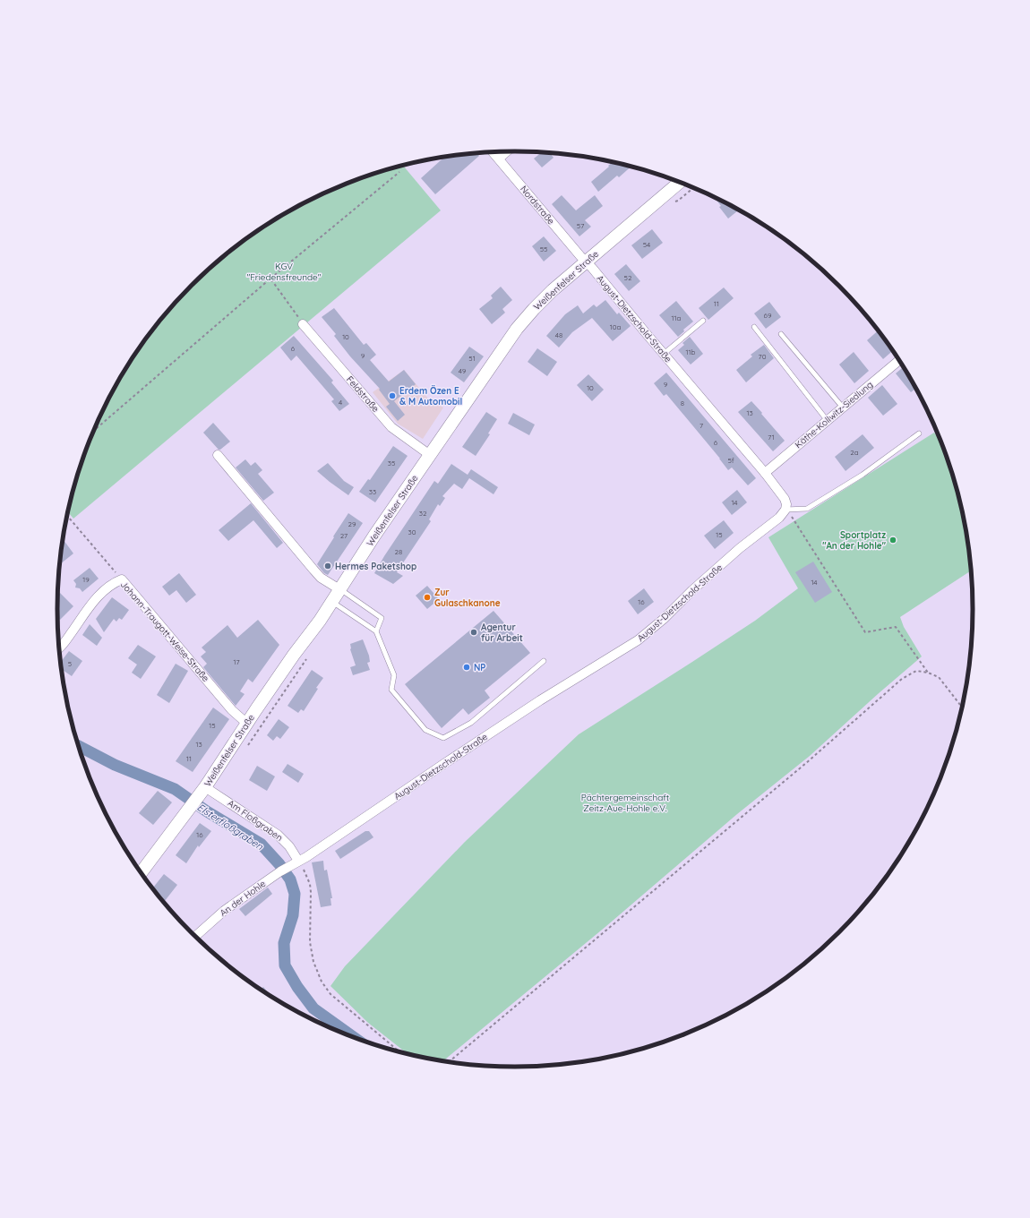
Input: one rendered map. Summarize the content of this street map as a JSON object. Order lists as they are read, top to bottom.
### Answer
{
  "streets": {
    "street": [
      "Nordstraße",
      "Weißenfelser Straße",
      "August-Dietzschold-Straße",
      "Feldstraße",
      "Käthe-Kollwitz-Siedlung",
      "Johann-Traugott-Weise-Straße",
      "Am Floßgraben",
      "An der Hohle"
    ]
  },
  "crossings": [
    ["Nordstraße", "Weißenfelser Straße"],
    ["Nordstraße", "August-Dietzschold-Straße"],
    ["Weißenfelser Straße", "August-Dietzschold-Straße"],
    ["Weißenfelser Straße", "Feldstraße"],
    ["Weißenfelser Straße", "Johann-Traugott-Weise-Straße"],
    ["Weißenfelser Straße", "Am Floßgraben"],
    ["August-Dietzschold-Straße", "Käthe-Kollwitz-Siedlung"],
    ["August-Dietzschold-Straße", "Am Floßgraben"],
    ["August-Dietzschold-Straße", "An der Hohle"],
    ["Am Floßgraben", "An der Hohle"]
  ],
  "water": ["Elsterfloßgraben"],
  "parks": ["KGV \"Friedensfreunde\"", "Pächtergemeinschaft Zeitz-Aue-Hohle e.V."],
  "places": [
    "Erdem Özen E & M Automobil",
    "Sportplatz \"An der Hohle\"",
    "Hermes Paketshop",
    "Zur Gulaschkanone",
    "Agentur für Arbeit",
    "NP"
  ],
  "house_numbers": [
    "57",
    "54",
    "55",
    "52",
    "11",
    "69",
    "11a",
    "10a",
    "48",
    "10",
    "6",
    "11b",
    "9",
    "70",
    "51",
    "49",
    "9",
    "10",
    "4",
    "8",
    "13",
    "7",
    "71",
    "6",
    "2a",
    "5f",
    "35",
    "33",
    "14",
    "32",
    "29",
    "30",
    "15",
    "27",
    "28",
    "19",
    "14",
    "16",
    "17",
    "5",
    "15",
    "13",
    "11",
    "16"
  ]
}
